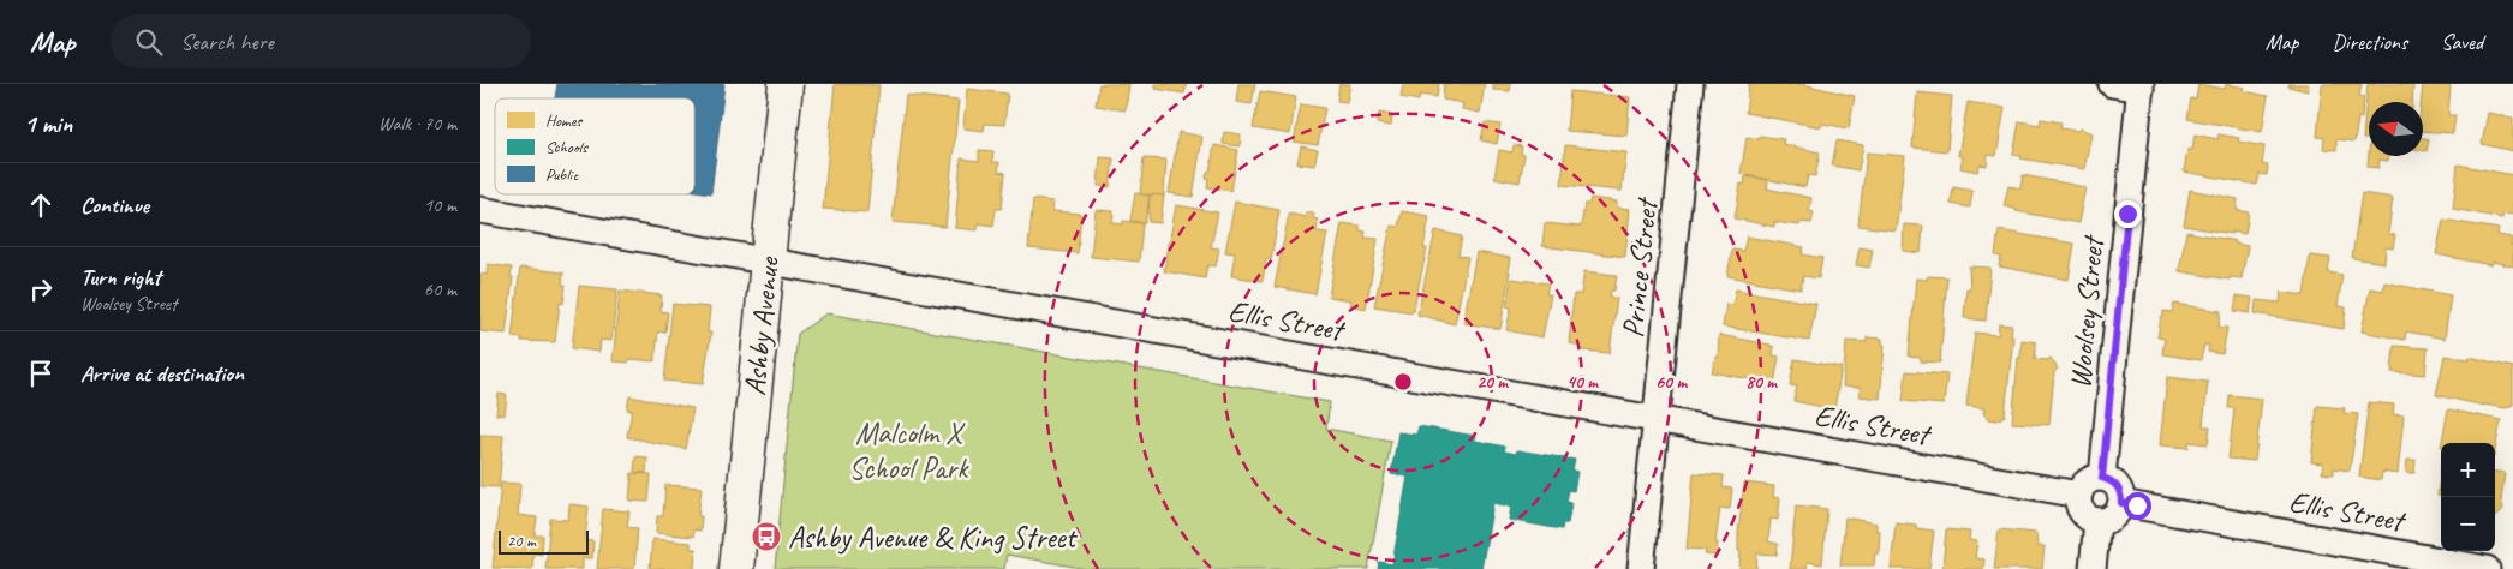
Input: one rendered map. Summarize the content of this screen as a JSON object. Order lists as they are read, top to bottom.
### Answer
{
  "streets": {
    "main road": ["Ashby Avenue"],
    "street": ["Prince Street", "Woolsey Street", "Ellis Street"]
  },
  "crossings": [
    ["Prince Street", "Ellis Street"],
    ["Woolsey Street", "Ellis Street"],
    ["Ellis Street", "Ashby Avenue"]
  ],
  "parks": ["Malcolm X School Park"],
  "places": {
    "bus stop": ["Ashby Avenue & King Street"]
  },
  "legend": ["Homes", "Schools", "Public"],
  "scale_bar": "20 m",
  "north": "left",
  "page": {
    "header": "Map",
    "search": "Search here",
    "nav": ["Map", "Directions", "Saved"],
    "heading": ["1 min", "Walk · 70 m"],
    "list": [
      ["Continue", "10 m"],
      ["Turn right", "Woolsey Street", "60 m"],
      "Arrive at destination"
    ],
    "map_buttons": ["+", "−"],
    "scale": "20 m"
  },
  "rings": [
    "20 m",
    "40 m",
    "60 m",
    "80 m"
  ]
}
